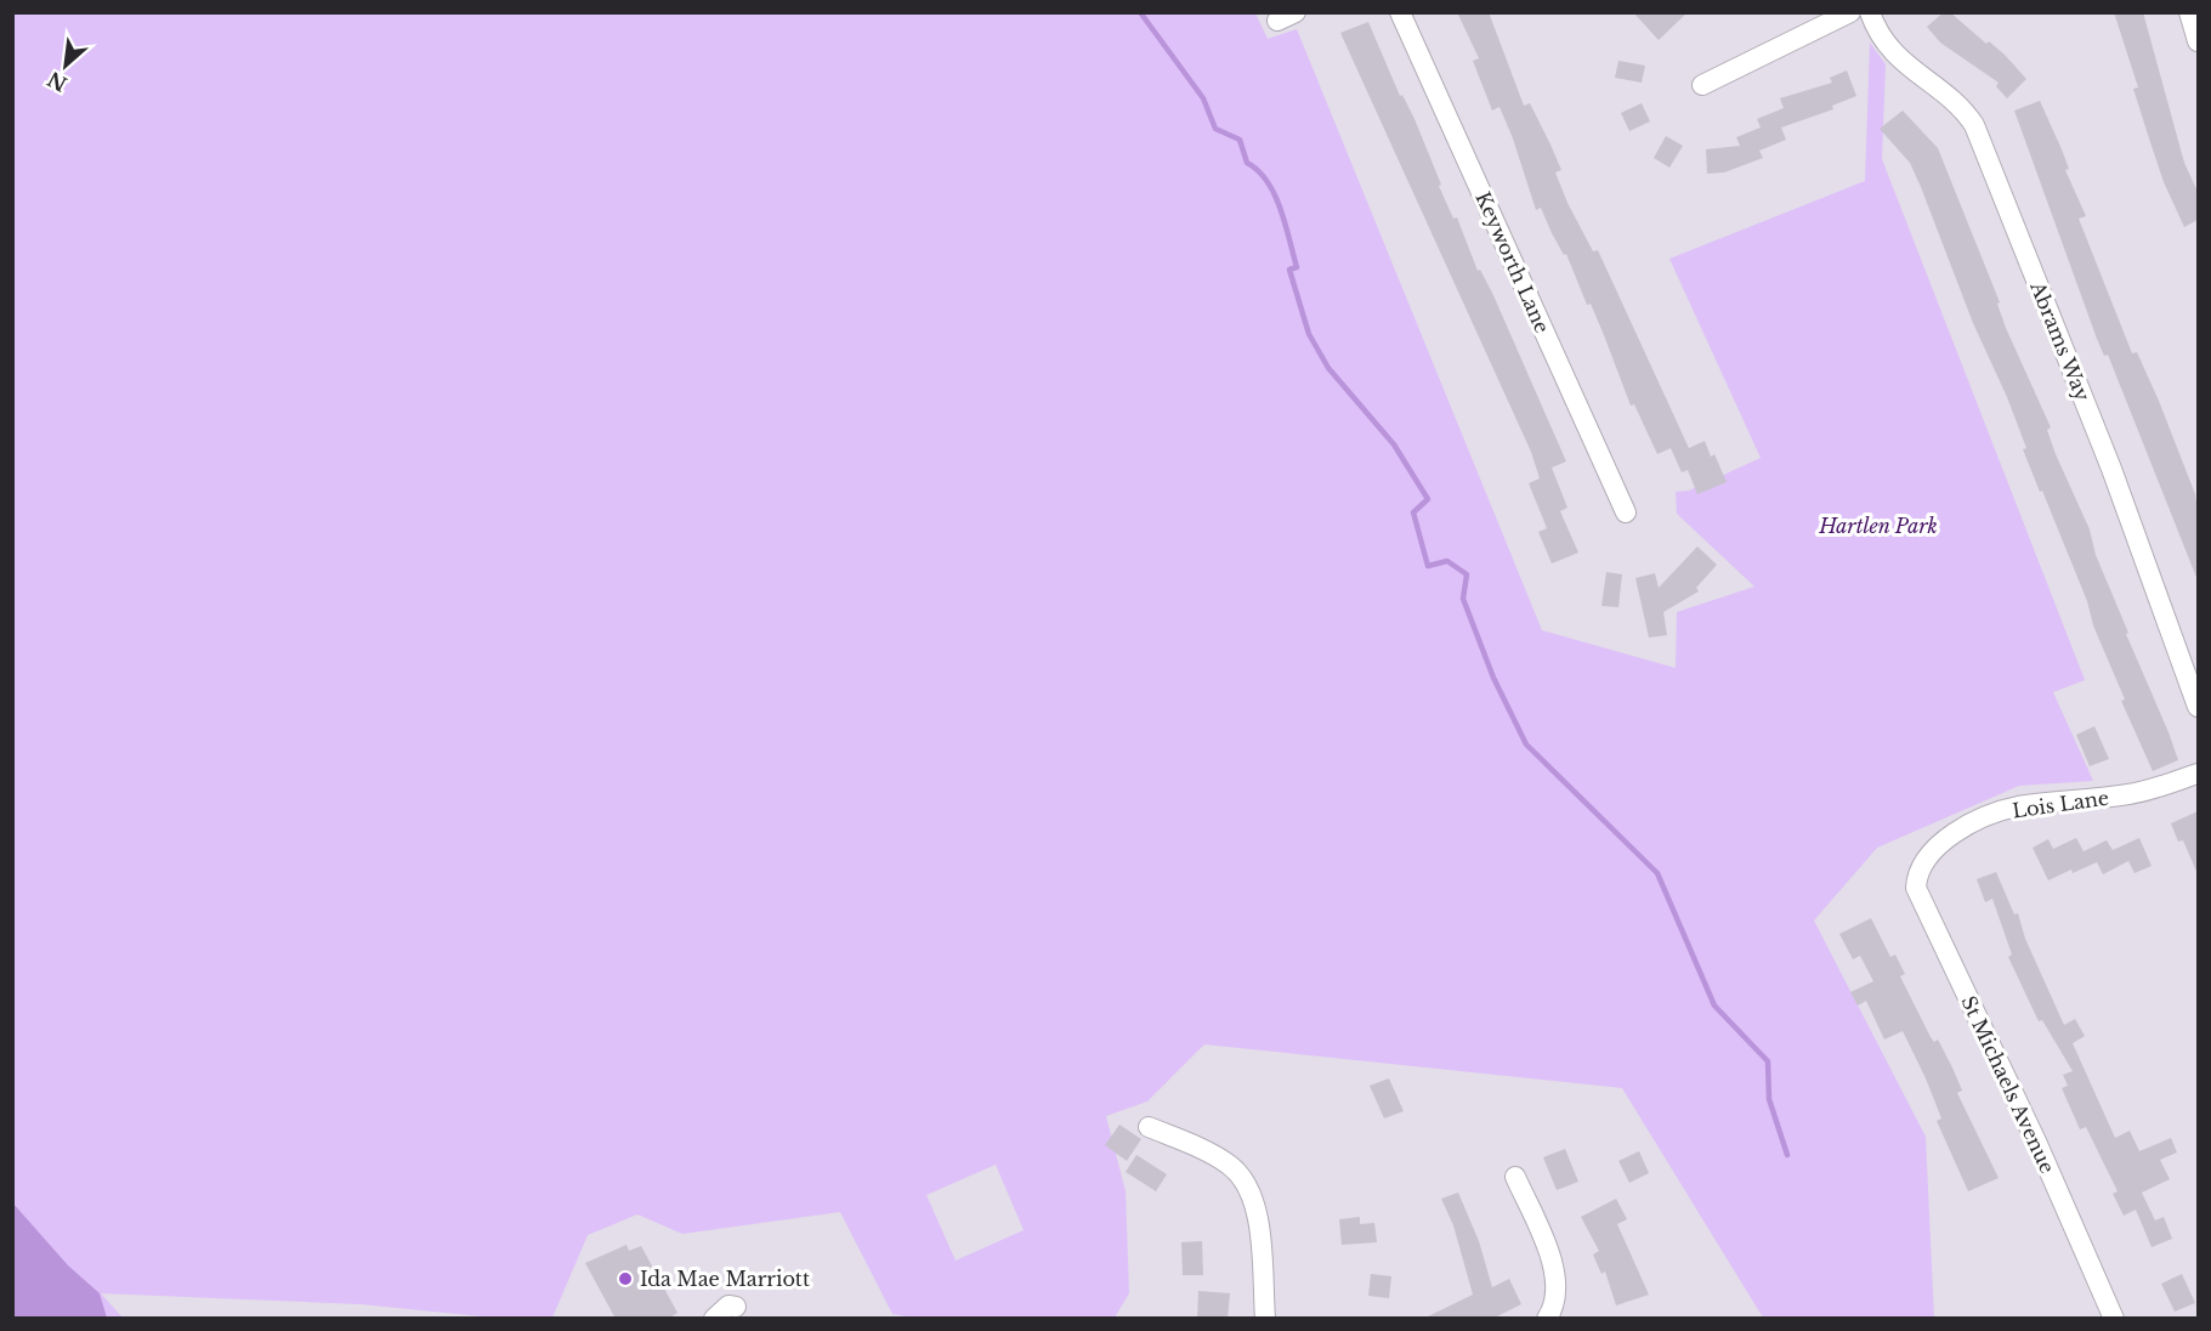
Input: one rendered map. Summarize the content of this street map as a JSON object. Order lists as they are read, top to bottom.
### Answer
{
  "streets": {
    "street": [
      "Keyworth Lane",
      "Abrams Way",
      "Lois Lane",
      "St Michaels Avenue"
    ]
  },
  "crossings": [
    ["Lois Lane", "St Michaels Avenue"]
  ],
  "parks": ["Hartlen Park"],
  "places": ["Ida Mae Marriott"],
  "north": "bottom left"
}
